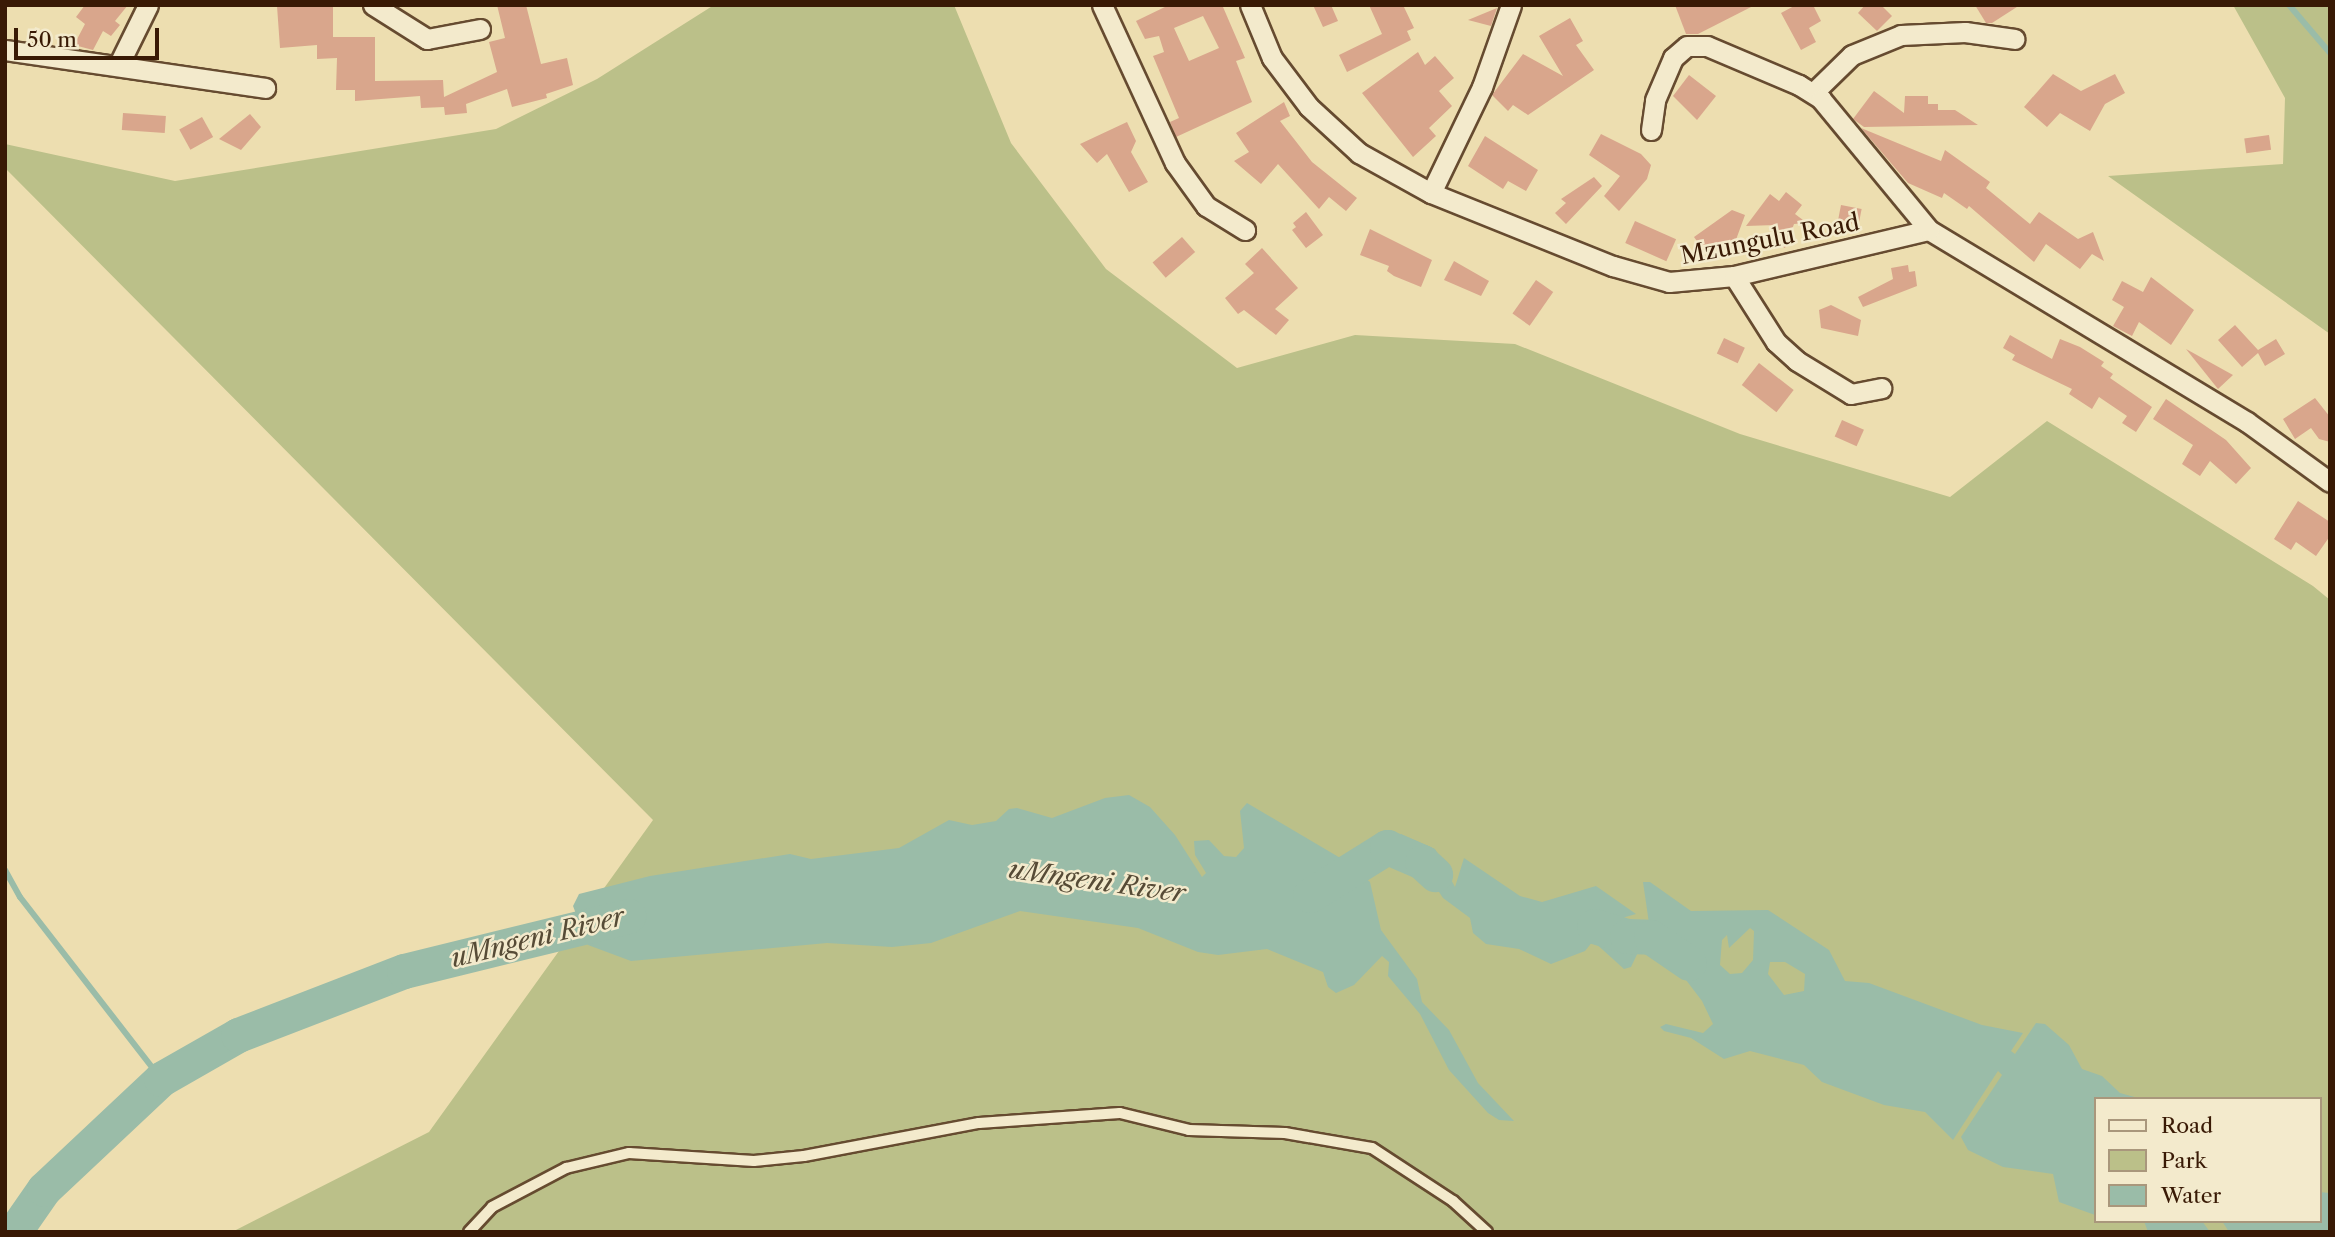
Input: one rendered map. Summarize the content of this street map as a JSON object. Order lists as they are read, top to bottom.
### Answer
{
  "streets": {
    "street": ["Mzungulu Road"]
  },
  "water": ["uMngeni River"],
  "legend": ["Road", "Park", "Water"],
  "scale_bar": "50 m"
}
